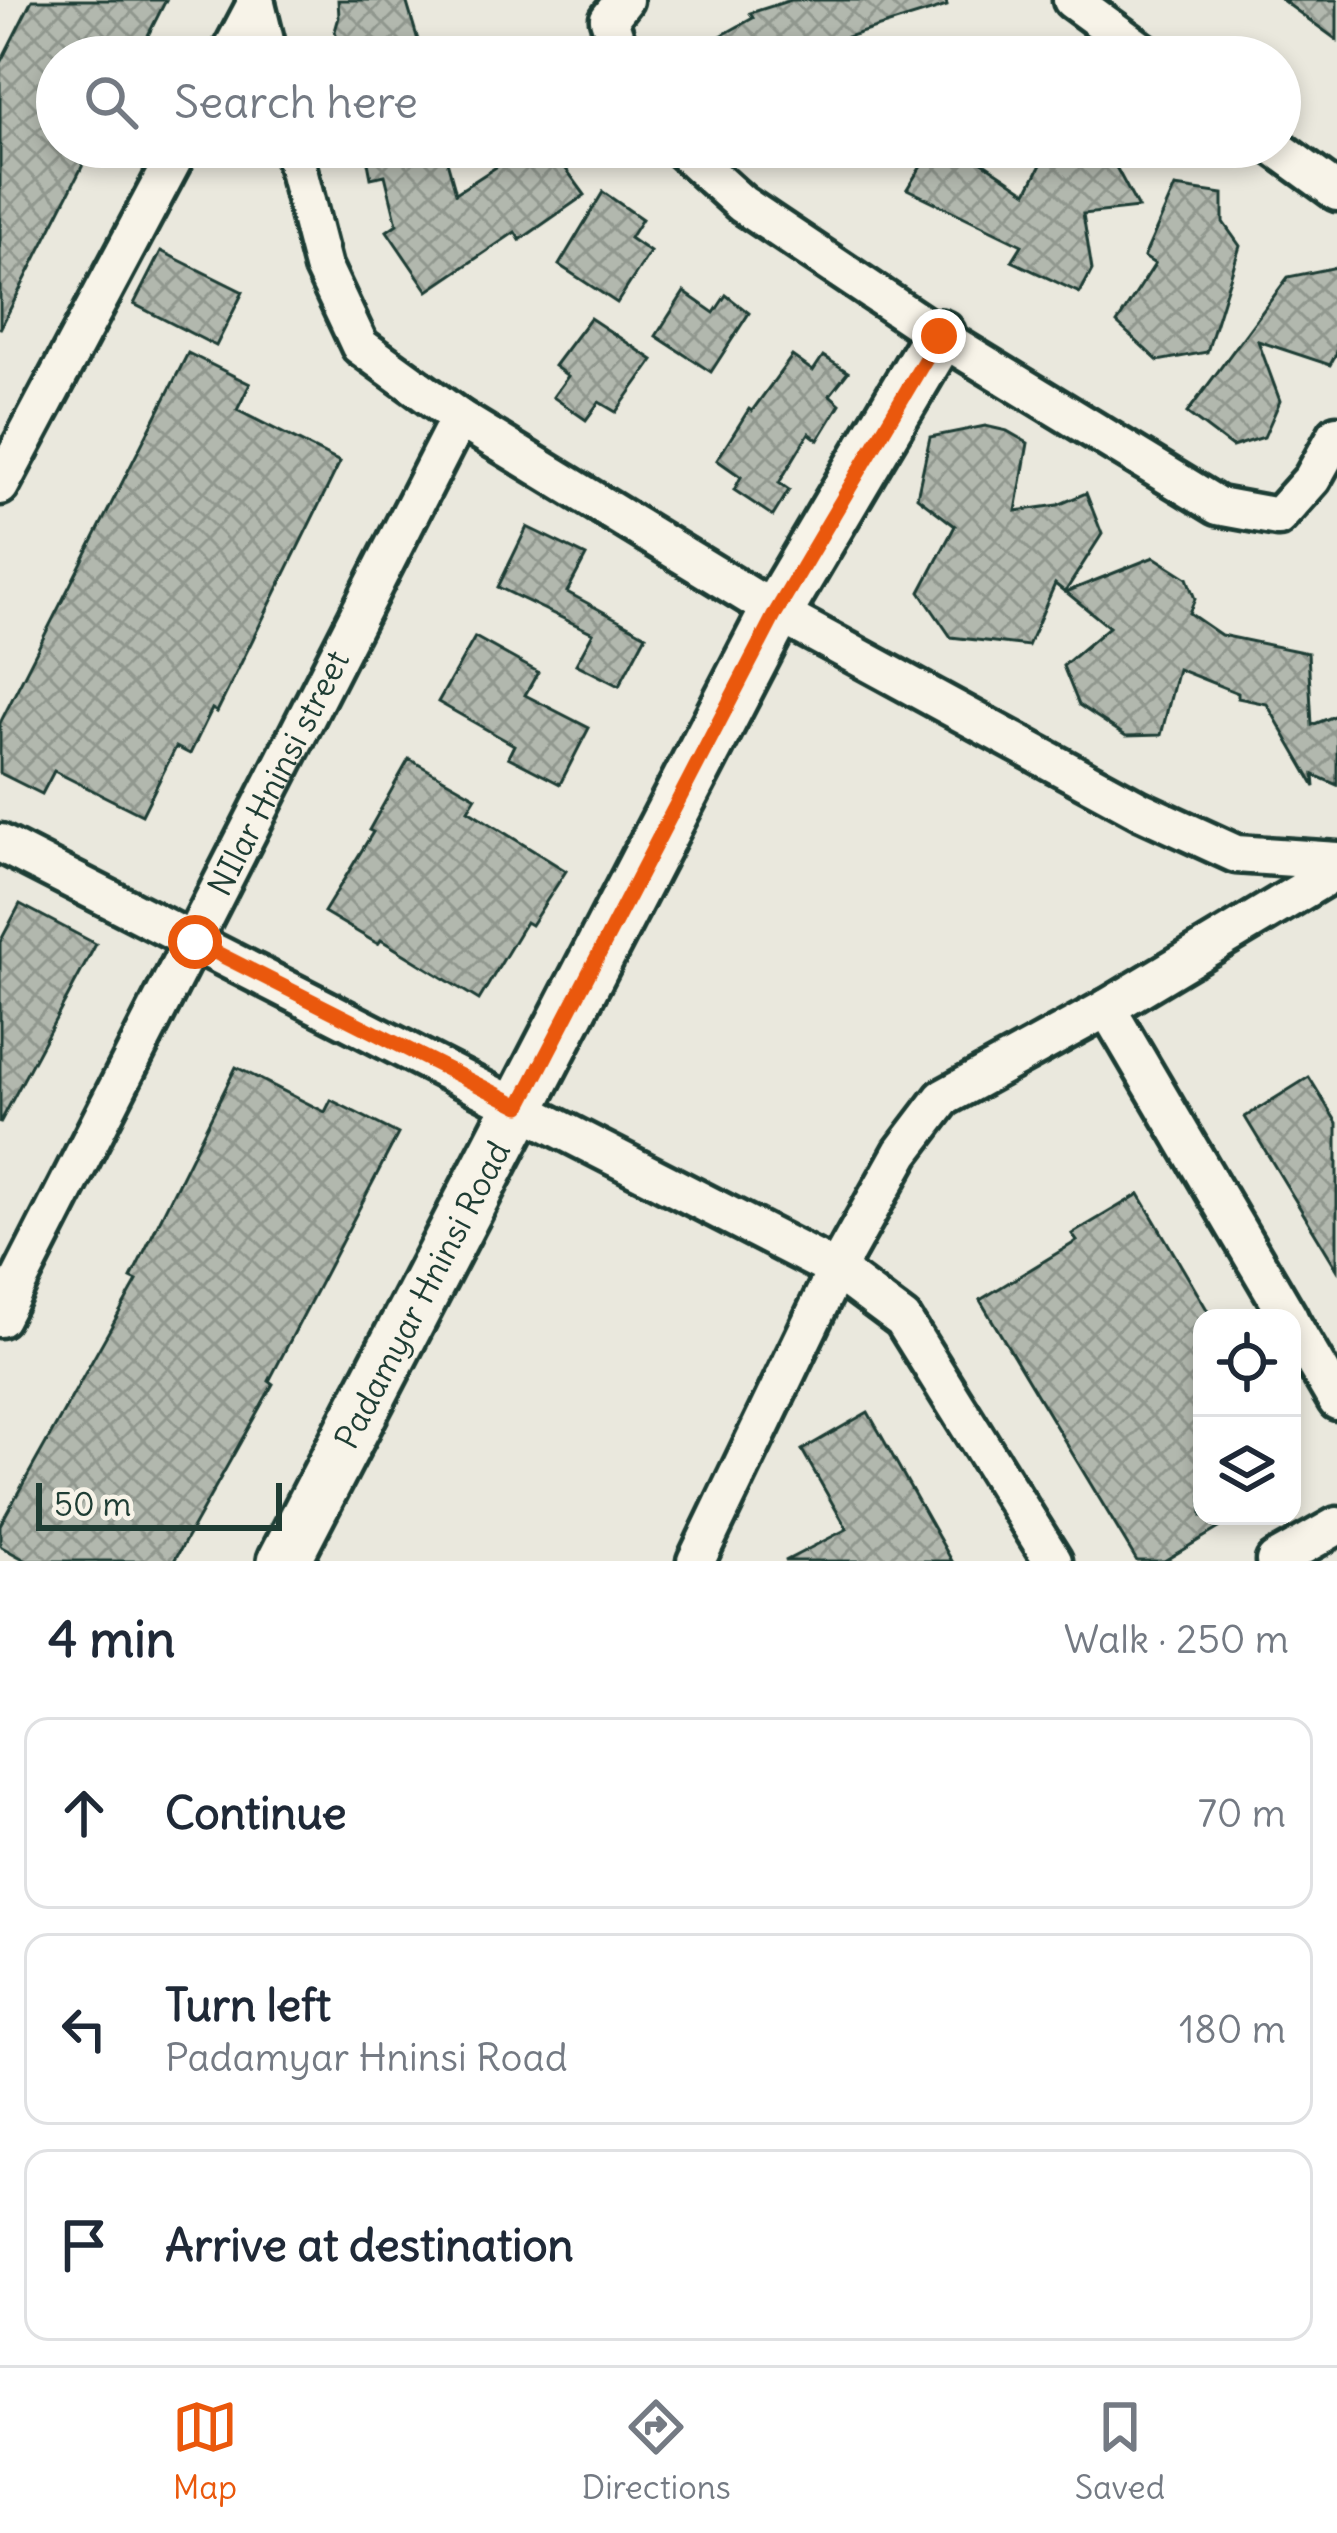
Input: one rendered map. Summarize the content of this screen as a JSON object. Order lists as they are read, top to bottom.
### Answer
{
  "streets": {
    "street": ["NIlar Hninsi street", "Padamyar Hninsi Road"]
  },
  "scale_bar": "50 m",
  "page": {
    "search": "Search here",
    "scale": "50 m",
    "heading": ["4 min", "Walk · 250 m"],
    "list": [
      ["Continue", "70 m"],
      ["Turn left", "Padamyar Hninsi Road", "180 m"],
      "Arrive at destination"
    ],
    "nav": ["Map", "Directions", "Saved"]
  }
}
